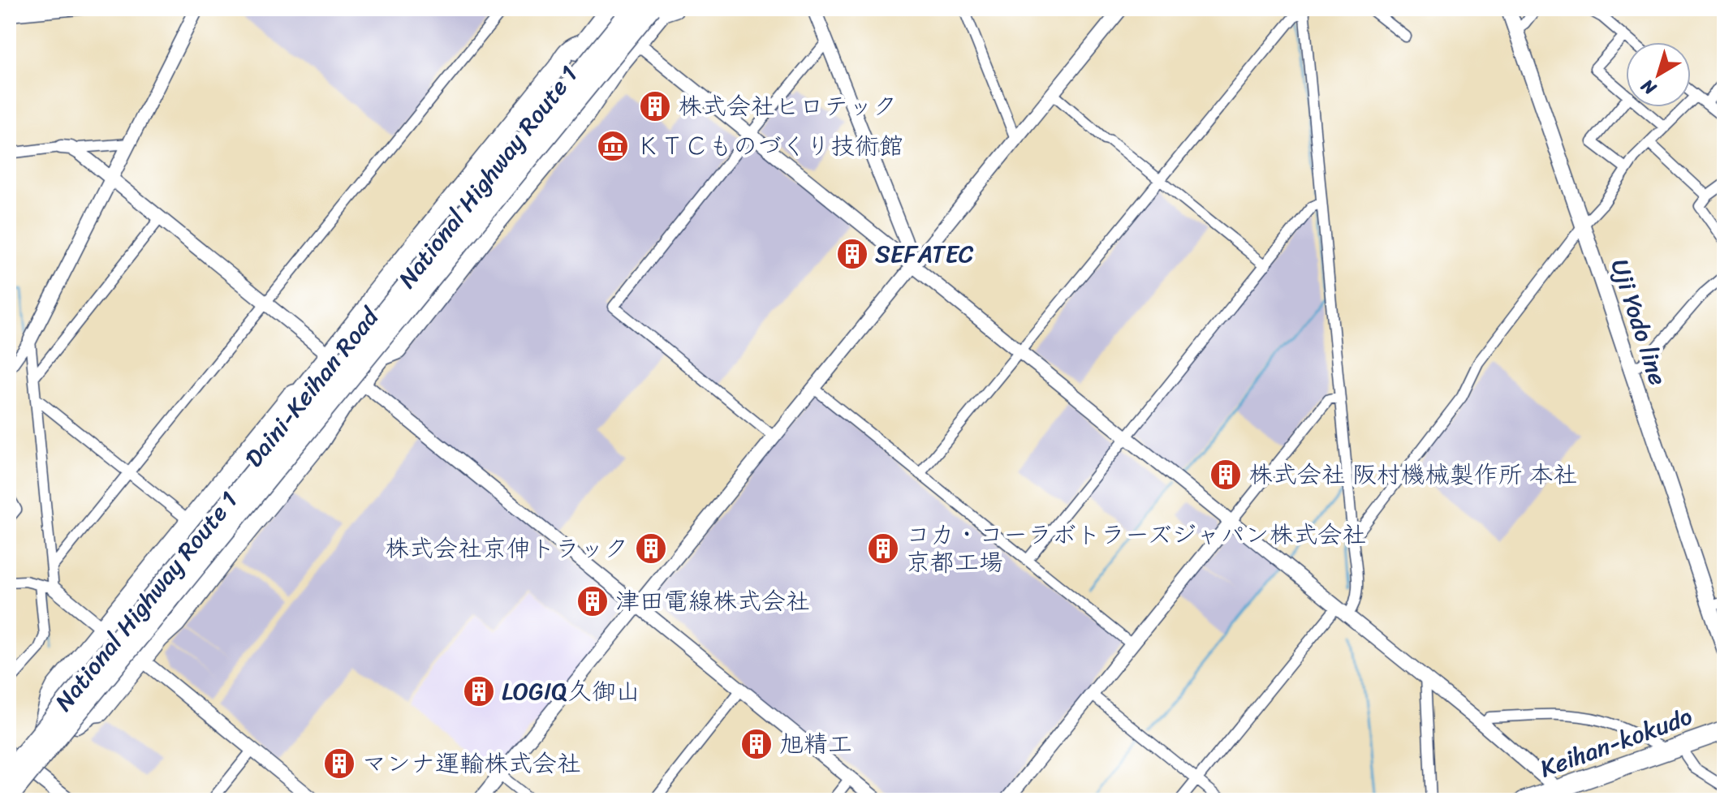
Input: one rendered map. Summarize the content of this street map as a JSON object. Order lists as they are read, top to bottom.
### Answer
{
  "streets": {
    "highway": ["National Highway Route 1", "Daini-Keihan Road", "Keihan-kokudo"],
    "main road": ["Uji Yodo line"]
  },
  "crossings": [
    ["National Highway Route 1", "Daini-Keihan Road"]
  ],
  "places": {
    "building": [
      "株式会社ヒロテック",
      "SEFATEC",
      "株式会社 阪村機械製作所 本社",
      "株式会社京伸トラック",
      "コカ・コーラボトラーズジャパン株式会社 京都工場",
      "津田電線株式会社",
      "LOGIQ久御山",
      "旭精工",
      "マンナ運輸株式会社"
    ],
    "museum": ["ＫＴＣものづくり技術館"]
  },
  "north": "bottom left"
}
